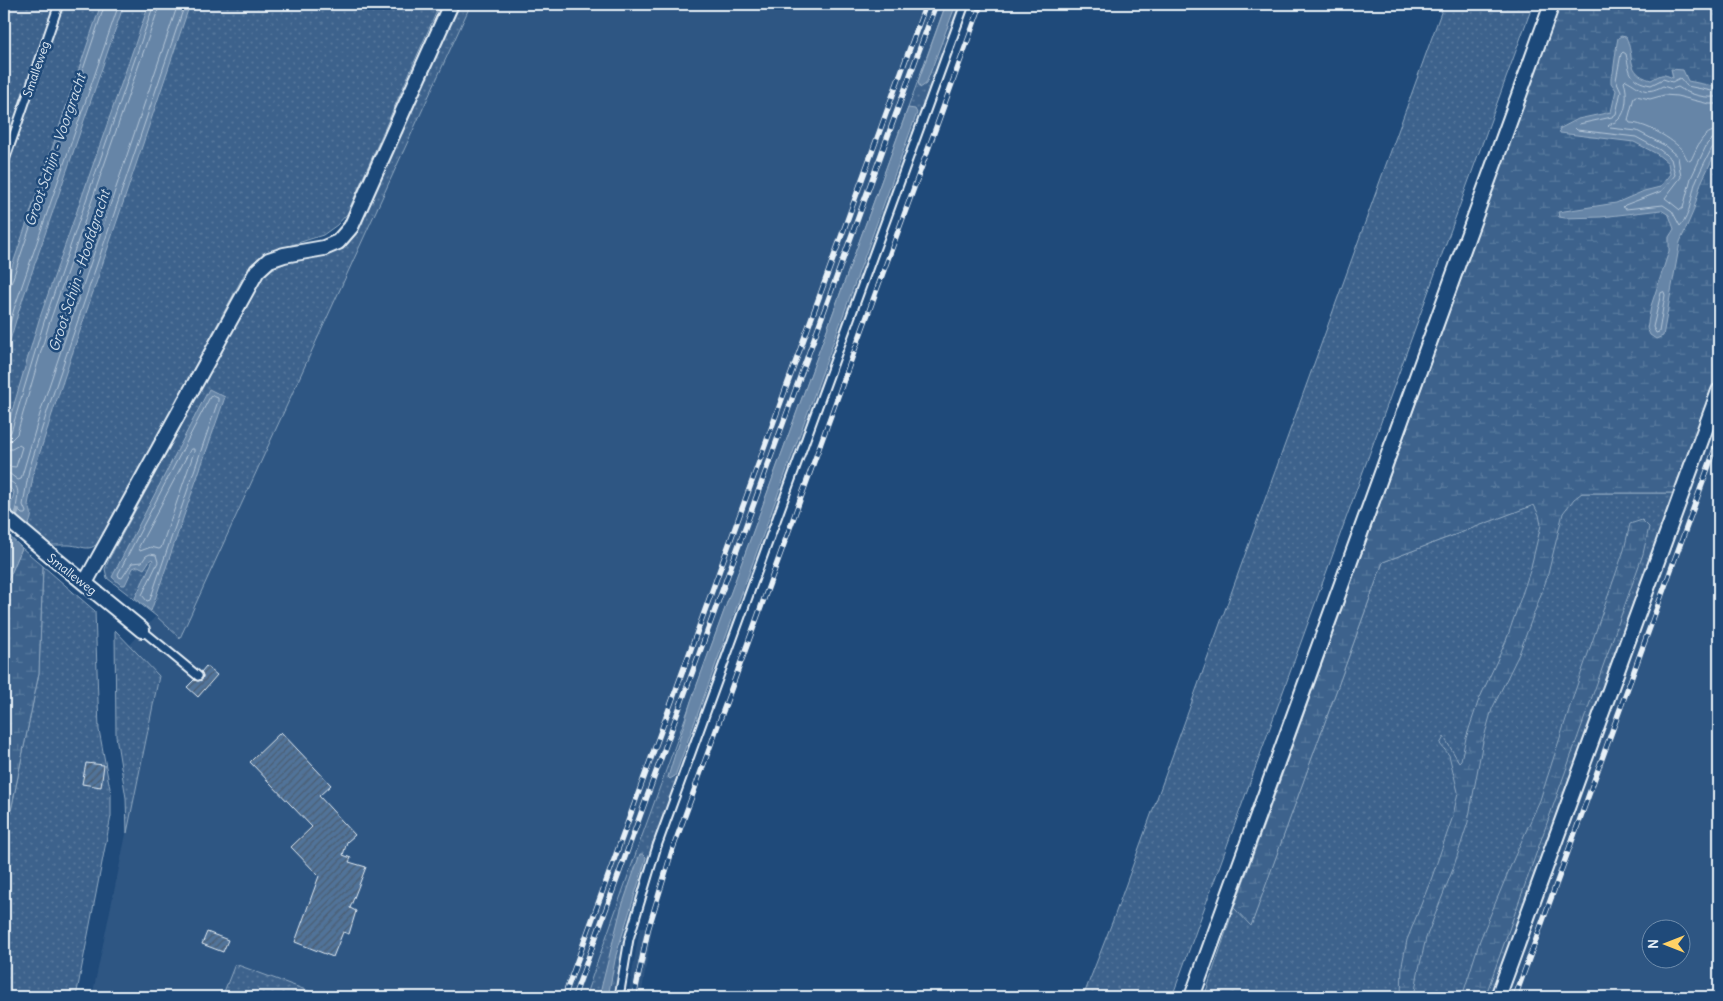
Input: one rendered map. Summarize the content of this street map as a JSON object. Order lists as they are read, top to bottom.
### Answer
{
  "streets": {
    "street": ["Smalleweg"]
  },
  "water": ["Groot Schijn - Voorgracht", "Groot Schijn - Hoofdgracht"],
  "north": "left"
}
